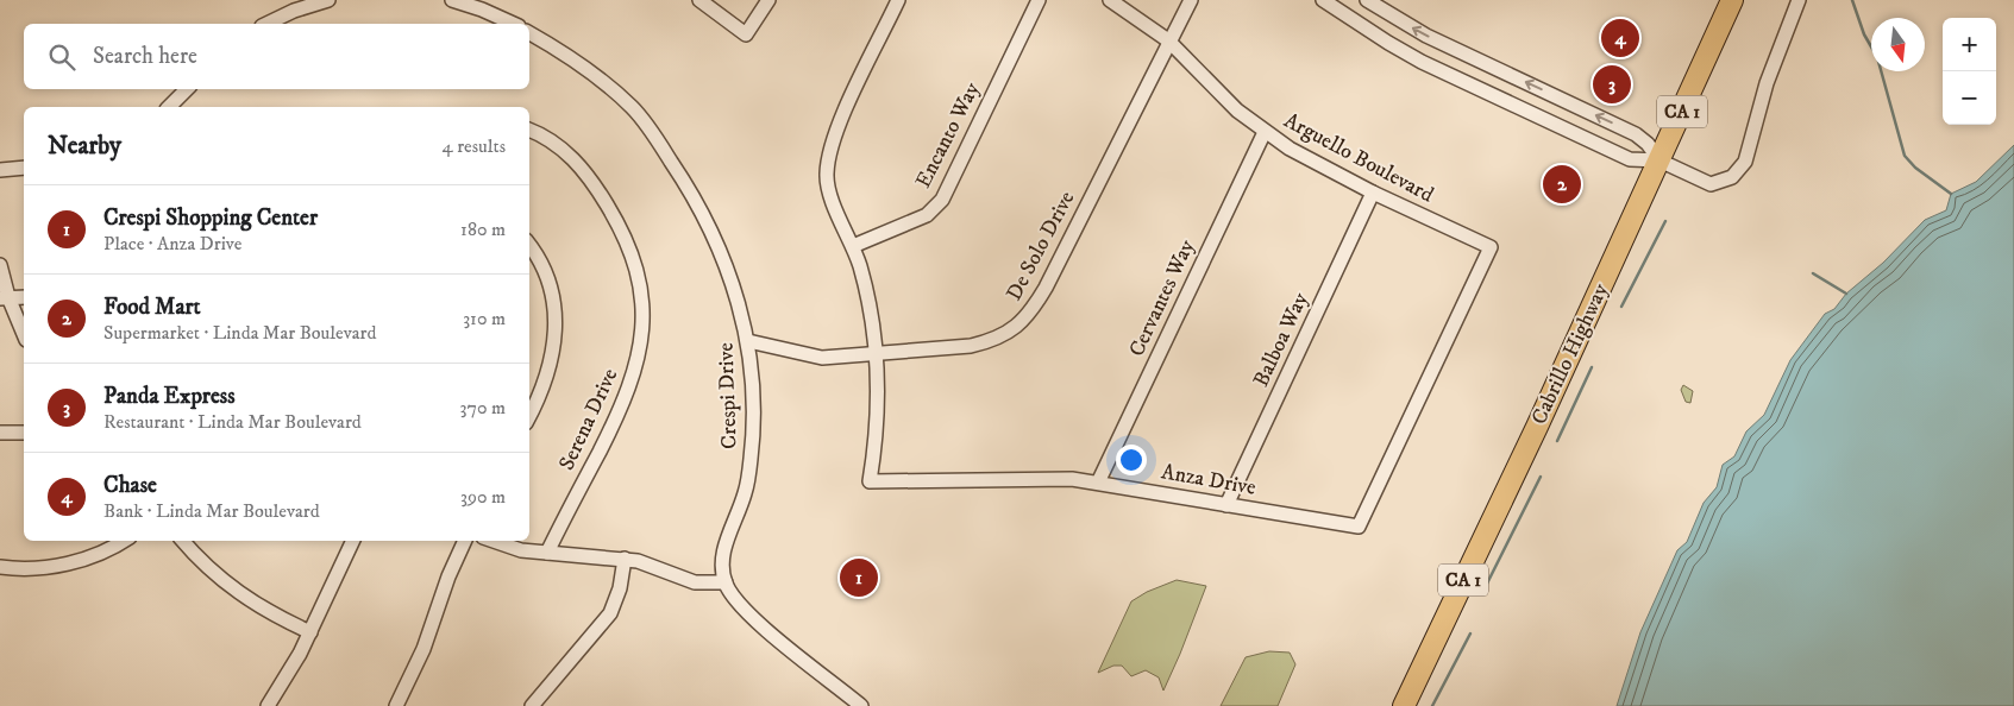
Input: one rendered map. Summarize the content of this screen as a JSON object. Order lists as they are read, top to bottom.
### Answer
{
  "streets": {
    "highway": ["CA 1", "Cabrillo Highway"],
    "street": [
      "Encanto Way",
      "Arguello Boulevard",
      "De Solo Drive",
      "Cervantes Way",
      "Balboa Way",
      "Crespi Drive",
      "Serena Drive",
      "Anza Drive"
    ]
  },
  "crossings": [
    ["Arguello Boulevard", "De Solo Drive"],
    ["Arguello Boulevard", "Cervantes Way"],
    ["Arguello Boulevard", "Balboa Way"],
    ["Arguello Boulevard", "Anza Drive"],
    ["De Solo Drive", "Crespi Drive"],
    ["De Solo Drive", "Anza Drive"],
    ["Cervantes Way", "Anza Drive"],
    ["Balboa Way", "Anza Drive"]
  ],
  "north": "bottom",
  "page": {
    "pins": [
      "4",
      "3",
      "2",
      "1"
    ],
    "map_buttons": ["+", "−"],
    "search": "Search here",
    "heading": ["Nearby", "4 results"],
    "list": [
      {
        "mark": "1",
        "name": "Crespi Shopping Center",
        "note": "Place · Anza Drive",
        "value": "180 m"
      },
      {
        "mark": "2",
        "name": "Food Mart",
        "note": "Supermarket · Linda Mar Boulevard",
        "value": "310 m"
      },
      {
        "mark": "3",
        "name": "Panda Express",
        "note": "Restaurant · Linda Mar Boulevard",
        "value": "370 m"
      },
      {
        "mark": "4",
        "name": "Chase",
        "note": "Bank · Linda Mar Boulevard",
        "value": "390 m"
      }
    ]
  }
}
